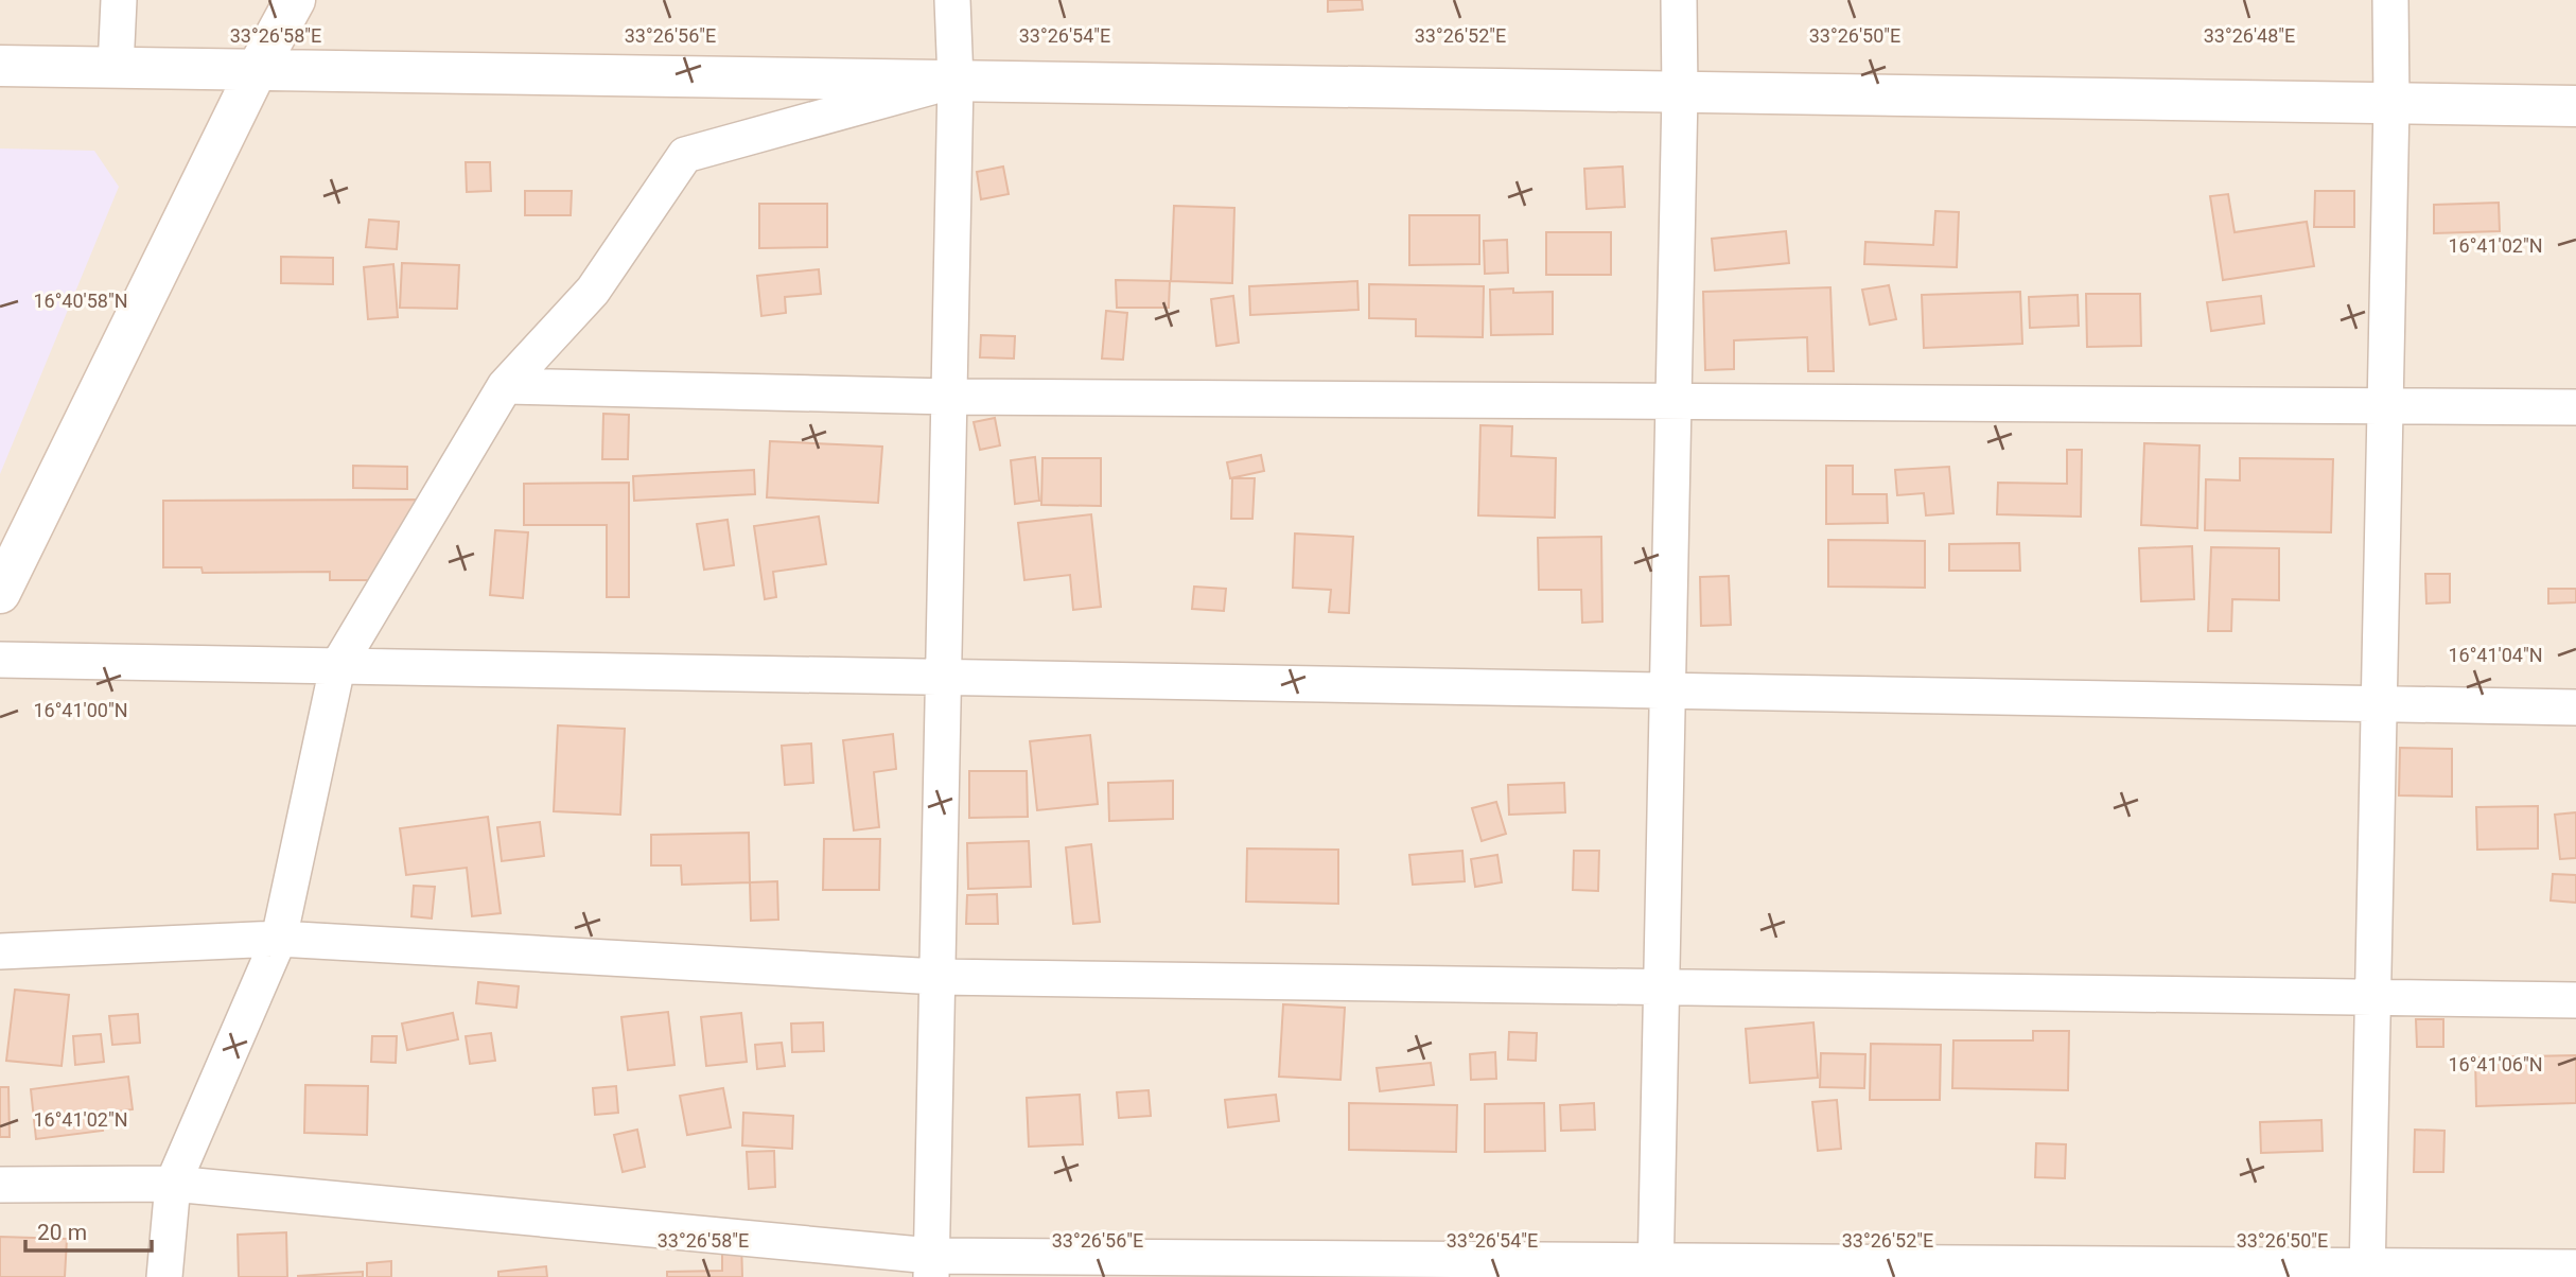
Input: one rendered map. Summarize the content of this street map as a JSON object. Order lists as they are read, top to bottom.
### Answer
{
  "scale_bar": "20 m",
  "coordinates": [
    "33°26'58\"E",
    "33°26'56\"E",
    "33°26'54\"E",
    "33°26'52\"E",
    "33°26'50\"E",
    "33°26'48\"E",
    "16°41'02\"N",
    "16°40'58\"N",
    "16°41'04\"N",
    "16°41'00\"N",
    "16°41'06\"N"
  ]
}
